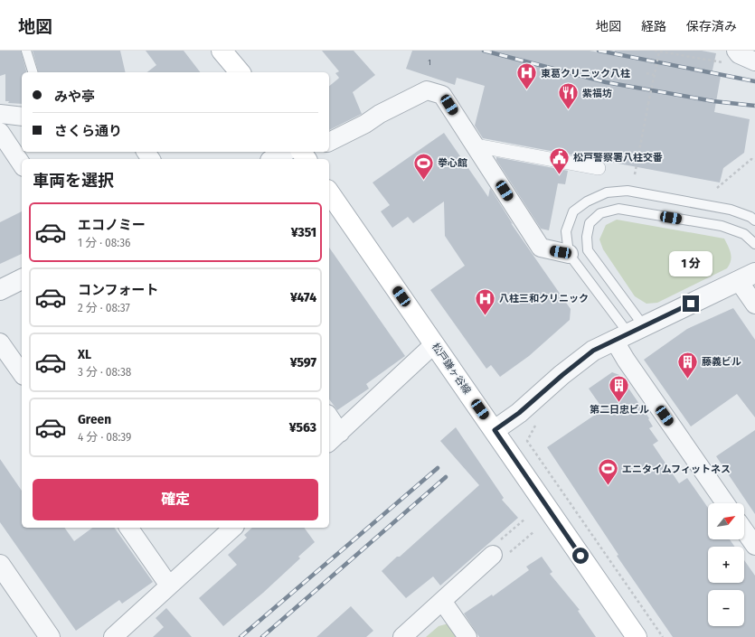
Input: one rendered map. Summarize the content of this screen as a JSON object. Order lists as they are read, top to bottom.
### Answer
{
  "streets": {
    "main road": ["松戸鎌ヶ谷線"]
  },
  "places": {
    "hospital": ["東葛クリニック八柱", "八柱三和クリニック"],
    "restaurant": ["紫福坊"],
    "public building": ["松戸警察署八柱交番"],
    "sports": ["拳心館", "エニタイムフィットネス"],
    "building": ["藤義ビル", "第二日忠ビル"]
  },
  "house_numbers": ["1"],
  "north": "top right",
  "page": {
    "header": "地図",
    "nav": ["地図", "経路", "保存済み"],
    "banner": ["みや亭", "さくら通り"],
    "heading": "車両を選択",
    "list": [
      {
        "name": "エコノミー",
        "note": "1 分 · 08:36",
        "value": "¥351"
      },
      {
        "name": "コンフォート",
        "note": "2 分 · 08:37",
        "value": "¥474"
      },
      {
        "name": "XL",
        "note": "3 分 · 08:38",
        "value": "¥597"
      },
      {
        "name": "Green",
        "note": "4 分 · 08:39",
        "value": "¥563"
      }
    ],
    "bubble": "1 分",
    "buttons": "確定",
    "map_buttons": ["+", "−"]
  }
}
